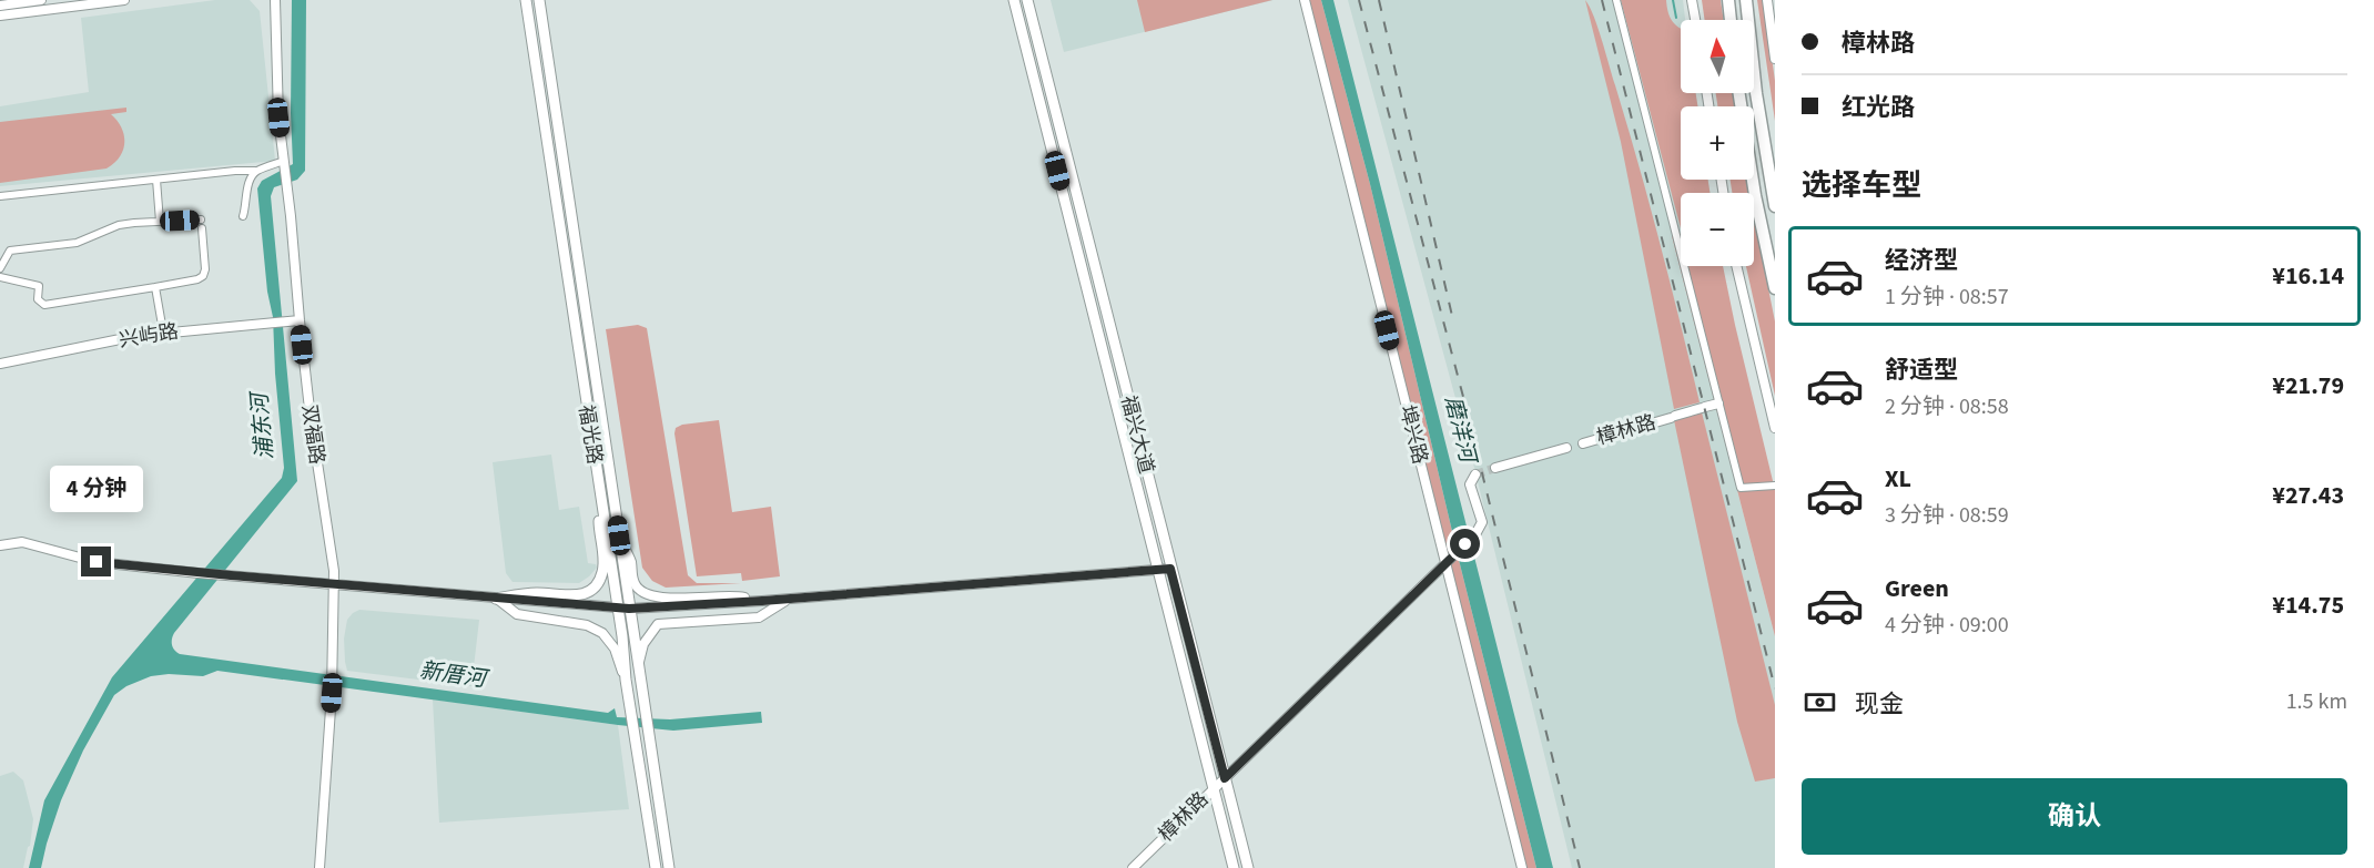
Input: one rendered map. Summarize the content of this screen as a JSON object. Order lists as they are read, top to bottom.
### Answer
{
  "streets": {
    "main road": ["福光路", "福兴大道"],
    "street": [
      "兴屿路",
      "樟林路",
      "双福路",
      "埠兴路"
    ]
  },
  "crossings": [
    ["兴屿路", "双福路"],
    ["樟林路", "福兴大道"],
    ["樟林路", "埠兴路"]
  ],
  "water": ["浦东河", "磨洋河", "新厝河"],
  "north": "top",
  "page": {
    "banner": ["樟林路", "红光路"],
    "map_buttons": ["+", "−"],
    "heading": "选择车型",
    "list": [
      {
        "name": "经济型",
        "note": "1 分钟 · 08:57",
        "value": "¥16.14"
      },
      {
        "name": "舒适型",
        "note": "2 分钟 · 08:58",
        "value": "¥21.79"
      },
      {
        "name": "XL",
        "note": "3 分钟 · 08:59",
        "value": "¥27.43"
      },
      {
        "name": "Green",
        "note": "4 分钟 · 09:00",
        "value": "¥14.75"
      }
    ],
    "bubble": "4 分钟",
    "pay": ["现金", "1.5 km"],
    "buttons": "确认"
  }
}
